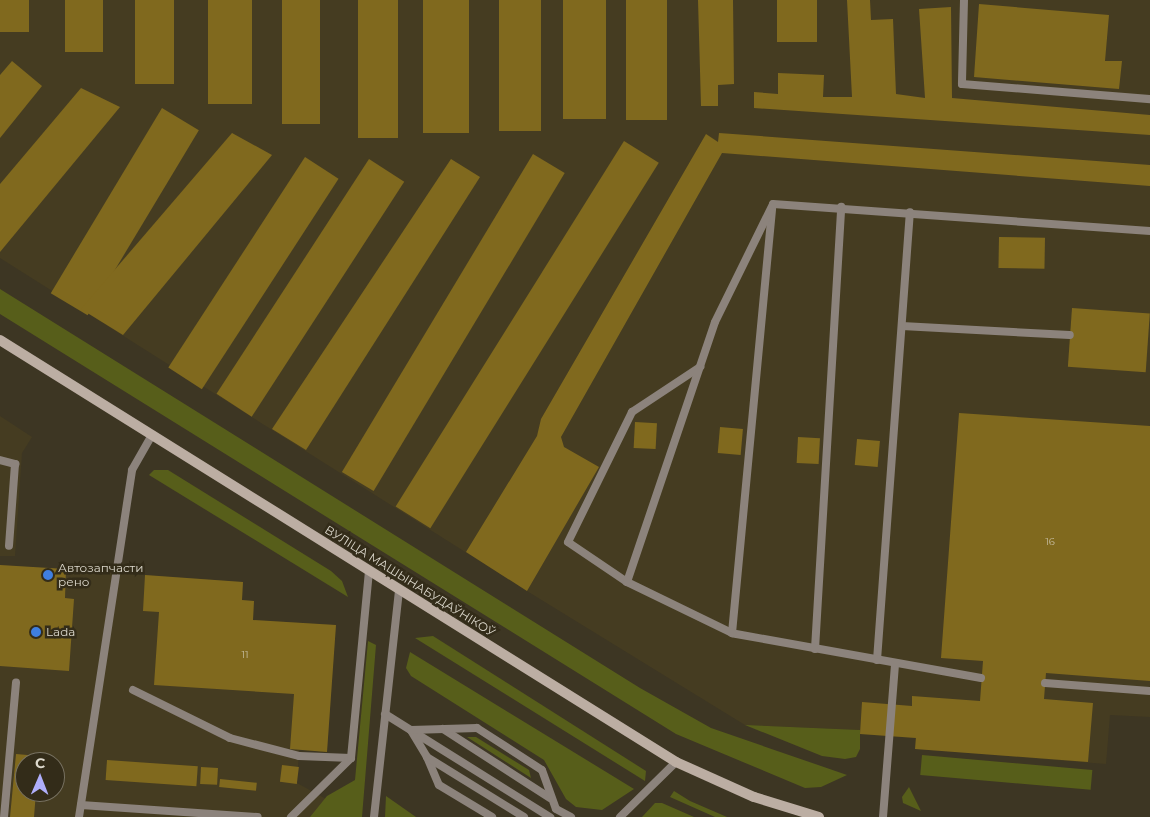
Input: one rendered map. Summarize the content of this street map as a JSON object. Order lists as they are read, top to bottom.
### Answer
{
  "streets": {
    "main road": ["ВУЛІЦА МАШЫНАБУДАЎНІКОЎ"]
  },
  "places": ["Автозапчасти рено", "Lada"],
  "house_numbers": ["16", "11"],
  "north": "top"
}
